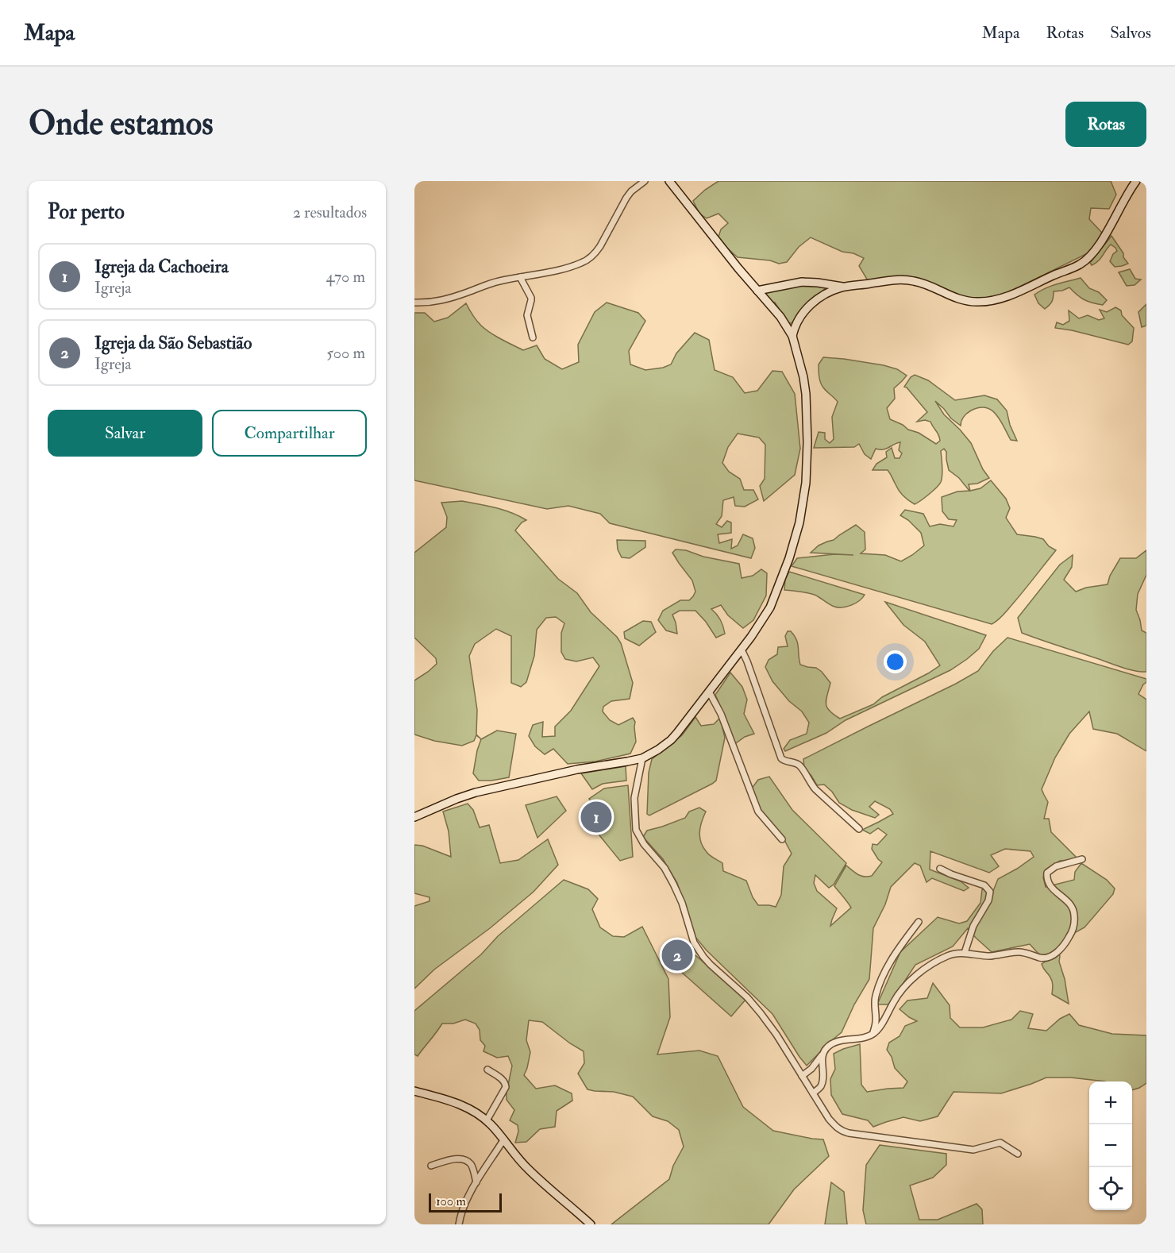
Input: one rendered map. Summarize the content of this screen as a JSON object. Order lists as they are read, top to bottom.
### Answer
{
  "scale_bar": "100 m",
  "page": {
    "header": "Mapa",
    "nav": ["Mapa", "Rotas", "Salvos"],
    "buttons": [
      "Rotas",
      ["Salvar", "Compartilhar"]
    ],
    "title": "Onde estamos",
    "heading": ["Por perto", "2 resultados"],
    "list": [
      {
        "mark": "1",
        "name": "Igreja da Cachoeira",
        "note": "Igreja",
        "value": "470 m"
      },
      {
        "mark": "2",
        "name": "Igreja da São Sebastião",
        "note": "Igreja",
        "value": "500 m"
      }
    ],
    "pins": ["1", "2"],
    "map_buttons": ["+", "−"],
    "scale": "100 m"
  }
}
